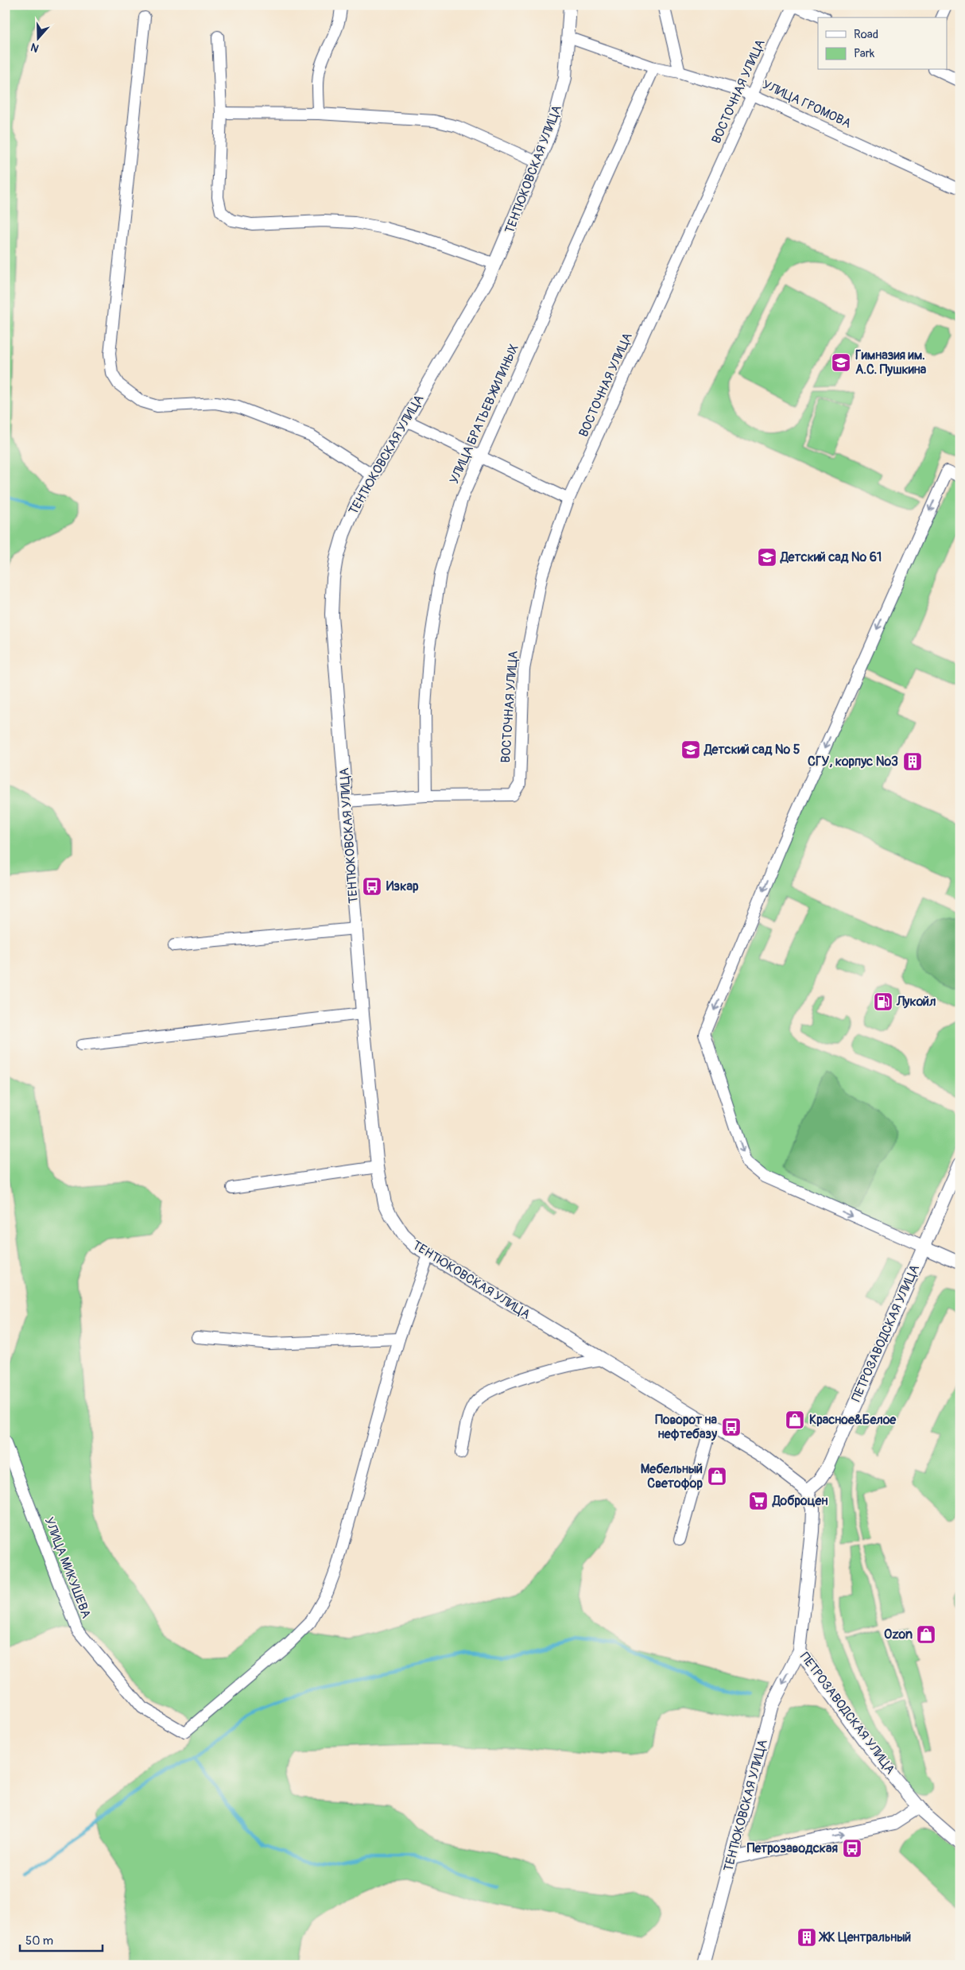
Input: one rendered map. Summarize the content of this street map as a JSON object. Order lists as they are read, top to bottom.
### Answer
{
  "streets": {
    "street": [
      "ВОСТОЧНАЯ УЛИЦА",
      "УЛИЦА ГРОМОВА",
      "ТЕНТЮКОВСКАЯ УЛИЦА",
      "УЛИЦА БРАТЬЕВ ЖИЛИНЫХ",
      "ПЕТРОЗАВОДСКАЯ УЛИЦА",
      "УЛИЦА МИКУШЕВА"
    ]
  },
  "crossings": [
    ["ВОСТОЧНАЯ УЛИЦА", "УЛИЦА ГРОМОВА"],
    ["ВОСТОЧНАЯ УЛИЦА", "УЛИЦА БРАТЬЕВ ЖИЛИНЫХ"],
    ["УЛИЦА ГРОМОВА", "ТЕНТЮКОВСКАЯ УЛИЦА"],
    ["УЛИЦА ГРОМОВА", "УЛИЦА БРАТЬЕВ ЖИЛИНЫХ"],
    ["ТЕНТЮКОВСКАЯ УЛИЦА", "ПЕТРОЗАВОДСКАЯ УЛИЦА"]
  ],
  "places": {
    "school or university": ["Гимназия им. А.С. Пушкина", "Детский сад № 61", "Детский сад № 5"],
    "building": ["СГУ, корпус №3", "ЖК Центральный"],
    "bus stop": ["Изкар", "Поворот на нефтебазу", "Петрозаводская"],
    "fuel station": ["Лукойл"],
    "shop": ["Красное&Белое", "Мебельный Светофор", "Ozon"],
    "supermarket": ["Доброцен"]
  },
  "legend": ["Road", "Park"],
  "scale_bar": "50 m",
  "north": "bottom"
}
